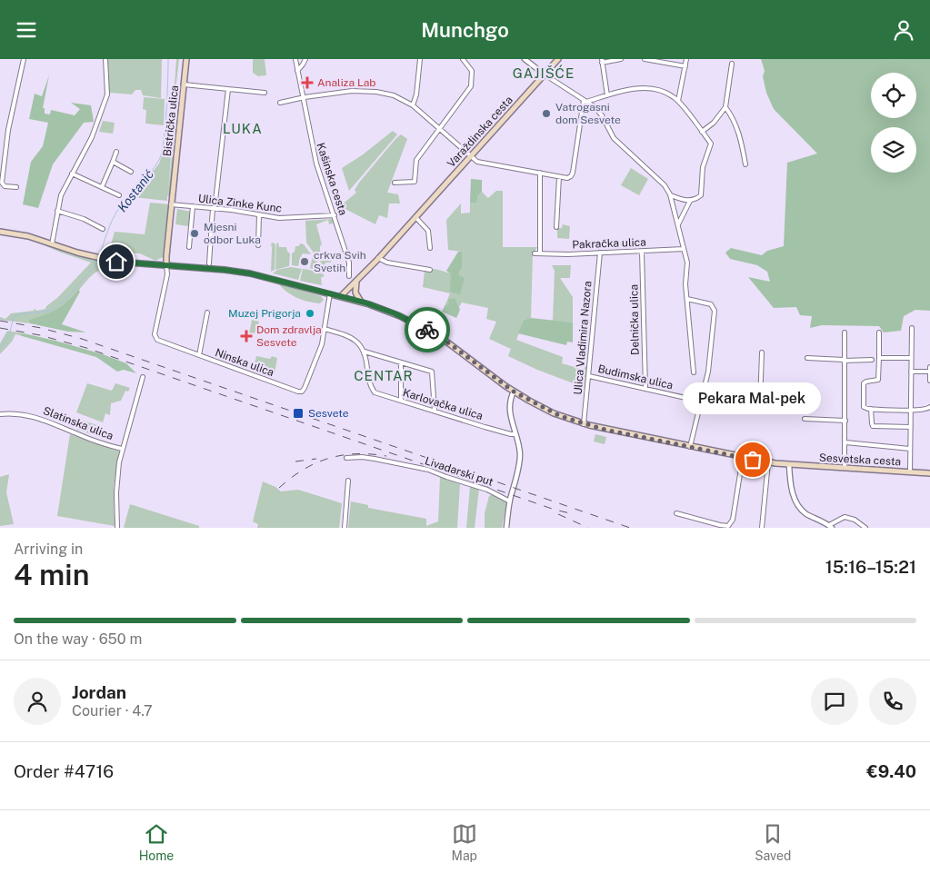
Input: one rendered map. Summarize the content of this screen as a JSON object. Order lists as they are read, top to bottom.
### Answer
{
  "streets": {
    "main road": ["Bistrička ulica", "Varaždinska cesta", "Sesvetska cesta"],
    "street": [
      "Kašinska cesta",
      "Ulica Zinke Kunc",
      "Pakračka ulica",
      "Delnička ulica",
      "Ulica Vladimira Nazora",
      "Ninska ulica",
      "Budimska ulica",
      "Karlovačka ulica",
      "Slatinska ulica",
      "Livadarski put"
    ]
  },
  "crossings": [
    ["Bistrička ulica", "Ulica Zinke Kunc"],
    ["Bistrička ulica", "Ninska ulica"],
    ["Bistrička ulica", "Sesvetska cesta"],
    ["Varaždinska cesta", "Sesvetska cesta"],
    ["Kašinska cesta", "Ulica Zinke Kunc"],
    ["Pakračka ulica", "Delnička ulica"],
    ["Pakračka ulica", "Ulica Vladimira Nazora"],
    ["Delnička ulica", "Budimska ulica"],
    ["Ulica Vladimira Nazora", "Budimska ulica"],
    ["Ulica Vladimira Nazora", "Sesvetska cesta"],
    ["Ninska ulica", "Sesvetska cesta"]
  ],
  "districts": ["GAJIŠĆE", "LUKA", "CENTAR"],
  "water": ["Kostanić"],
  "places": {
    "health": ["Analiza Lab", "Dom zdravlja Sesvete"],
    "other": [
      "Vatrogasni dom Sesvete",
      "Mjesni odbor Luka",
      "crkva Svih Svetih",
      "Muzej Prigorja",
      "Pekara Mal-pek"
    ],
    "transit": ["Sesvete"]
  },
  "page": {
    "header": "Munchgo",
    "bubble": "Pekara Mal-pek",
    "heading": ["4 min", "Arriving in", "15:16–15:21"],
    "panel": [
      "Jordan",
      "Courier · 4.7",
      "Order #4716",
      "€9.40"
    ],
    "bar": "On the way · 650 m",
    "tabs": ["Home", "Map", "Saved"]
  }
}
